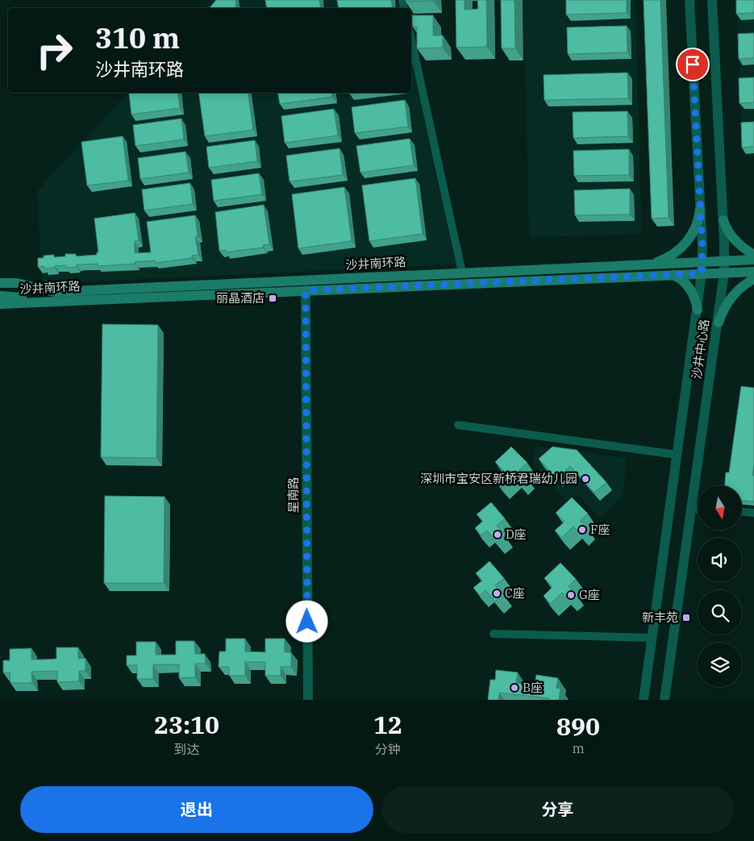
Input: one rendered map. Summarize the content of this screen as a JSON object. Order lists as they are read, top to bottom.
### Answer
{
  "streets": {
    "main road": ["沙井南环路"],
    "street": ["沙井中心路", "星南路"]
  },
  "crossings": [
    ["沙井南环路", "沙井中心路"],
    ["沙井南环路", "星南路"]
  ],
  "places": {
    "transit": ["丽晶酒店", "新丰苑"],
    "other": [
      "深圳市宝安区新桥君瑞幼儿园",
      "F座",
      "D座",
      "C座",
      "G座",
      "B座"
    ]
  },
  "north": "bottom",
  "page": {
    "turn": ["310 m", "沙井南环路"],
    "eta": [
      "23:10",
      "到达",
      "12",
      "分钟",
      "890",
      "m"
    ],
    "buttons": ["退出", "分享"]
  }
}
